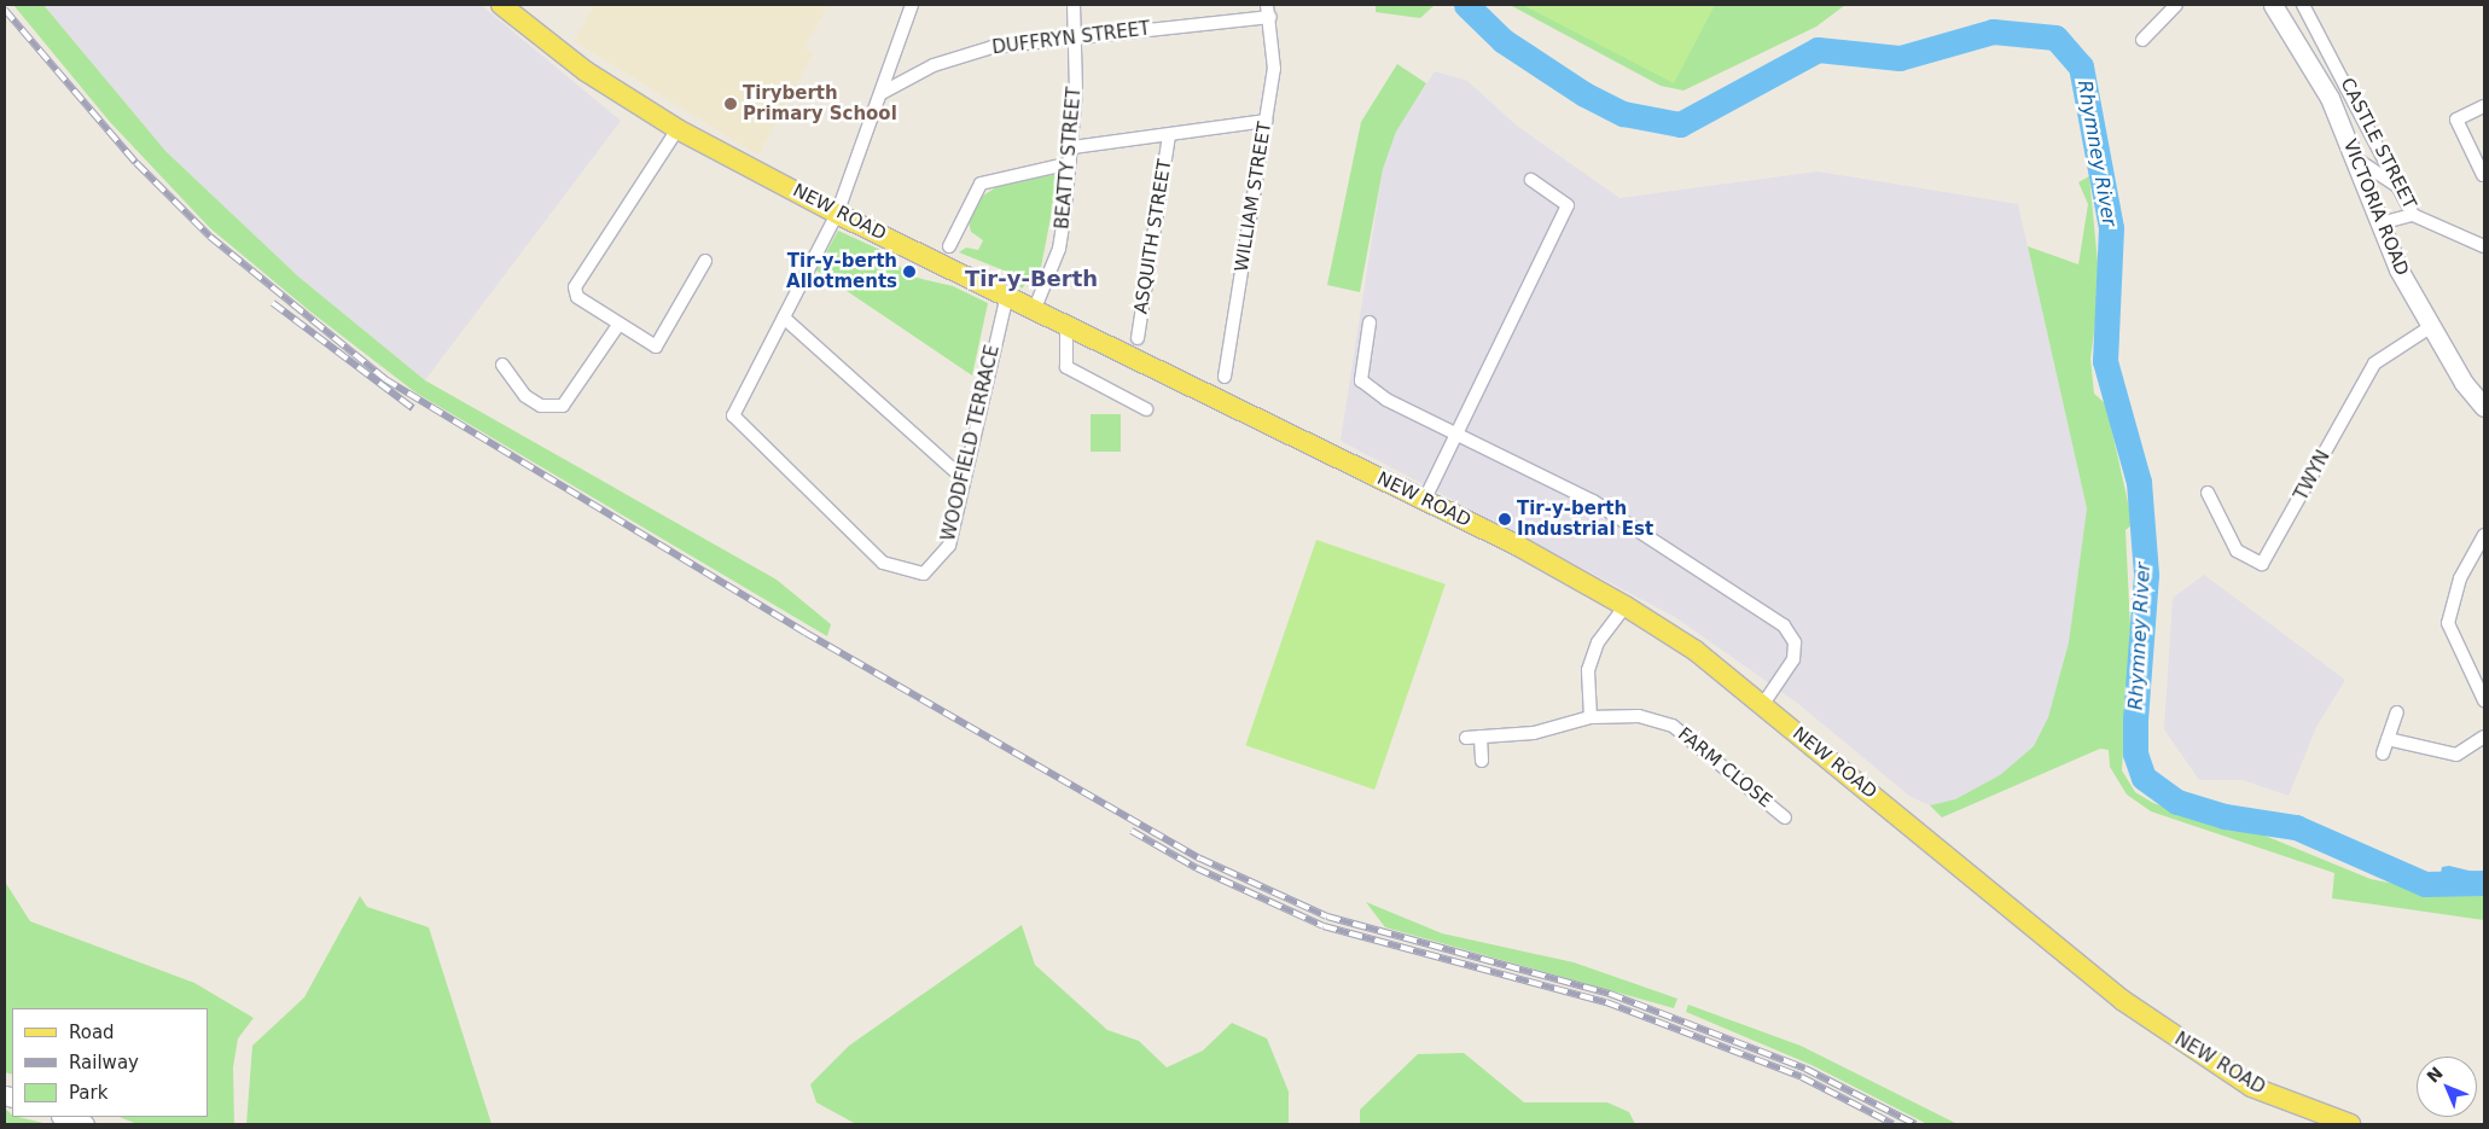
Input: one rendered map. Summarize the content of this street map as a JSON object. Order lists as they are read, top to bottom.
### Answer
{
  "streets": {
    "main road": ["VICTORIA ROAD", "NEW ROAD"],
    "street": [
      "DUFFRYN STREET",
      "CASTLE STREET",
      "BEATTY STREET",
      "WILLIAM STREET",
      "ASQUITH STREET",
      "WOODFIELD TERRACE",
      "TWYN",
      "FARM CLOSE"
    ]
  },
  "crossings": [
    ["DUFFRYN STREET", "BEATTY STREET"],
    ["DUFFRYN STREET", "WILLIAM STREET"],
    ["DUFFRYN STREET", "WOODFIELD TERRACE"],
    ["BEATTY STREET", "NEW ROAD"],
    ["VICTORIA ROAD", "TWYN"],
    ["NEW ROAD", "WOODFIELD TERRACE"]
  ],
  "districts": ["Tir-y-Berth"],
  "water": ["Rhymney River"],
  "places": ["Tiryberth Primary School", "Tir-y-berth Allotments", "Tir-y-berth Industrial Est"],
  "legend": ["Road", "Railway", "Park"],
  "north": "top left"
}
